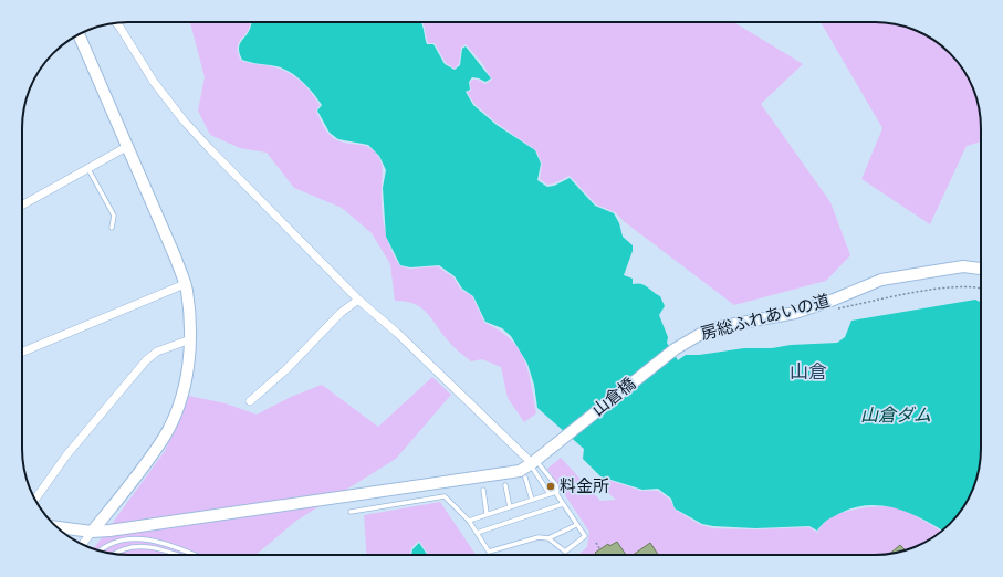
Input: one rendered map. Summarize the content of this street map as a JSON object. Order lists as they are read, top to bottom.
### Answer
{
  "streets": {
    "street": ["房総ふれあいの道", "山倉橋"]
  },
  "crossings": [
    ["房総ふれあいの道", "山倉橋"]
  ],
  "districts": ["山倉"],
  "water": ["山倉ダム"],
  "places": ["料金所"]
}
